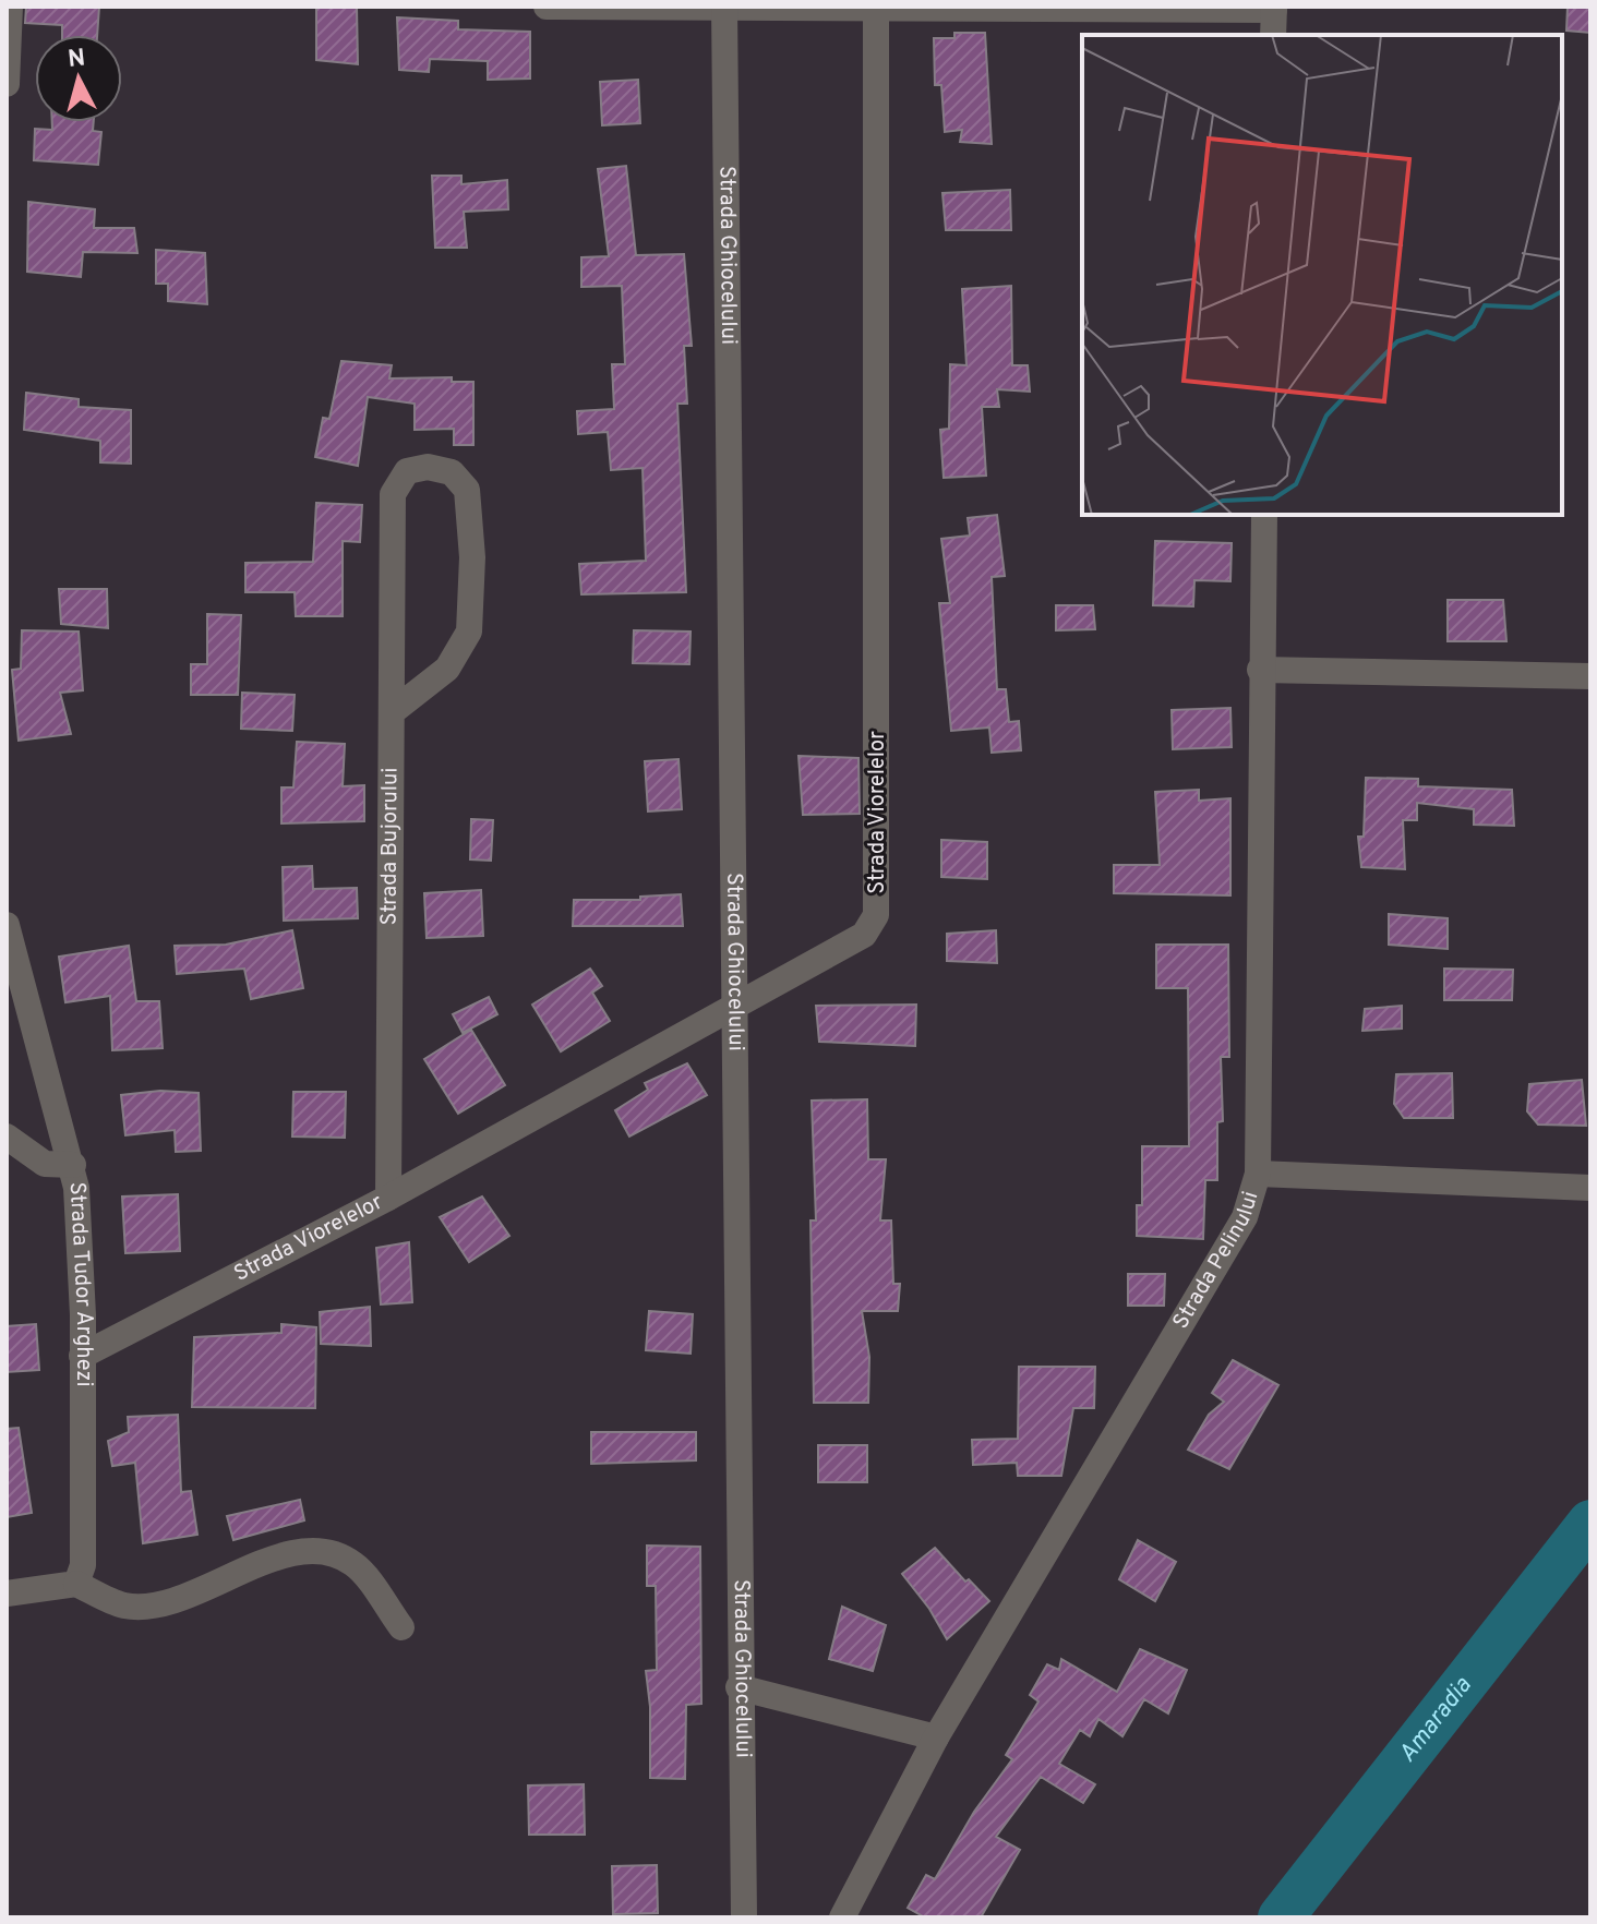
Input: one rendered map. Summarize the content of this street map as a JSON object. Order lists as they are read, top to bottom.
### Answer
{
  "streets": {
    "street": [
      "Strada Ghiocelului",
      "Strada Viorelelor",
      "Strada Bujorului",
      "Strada Pelinului",
      "Strada Tudor Arghezi"
    ]
  },
  "crossings": [
    ["Strada Ghiocelului", "Strada Viorelelor"],
    ["Strada Viorelelor", "Strada Bujorului"],
    ["Strada Viorelelor", "Strada Tudor Arghezi"]
  ],
  "water": ["Amaradia"],
  "north": "top"
}
